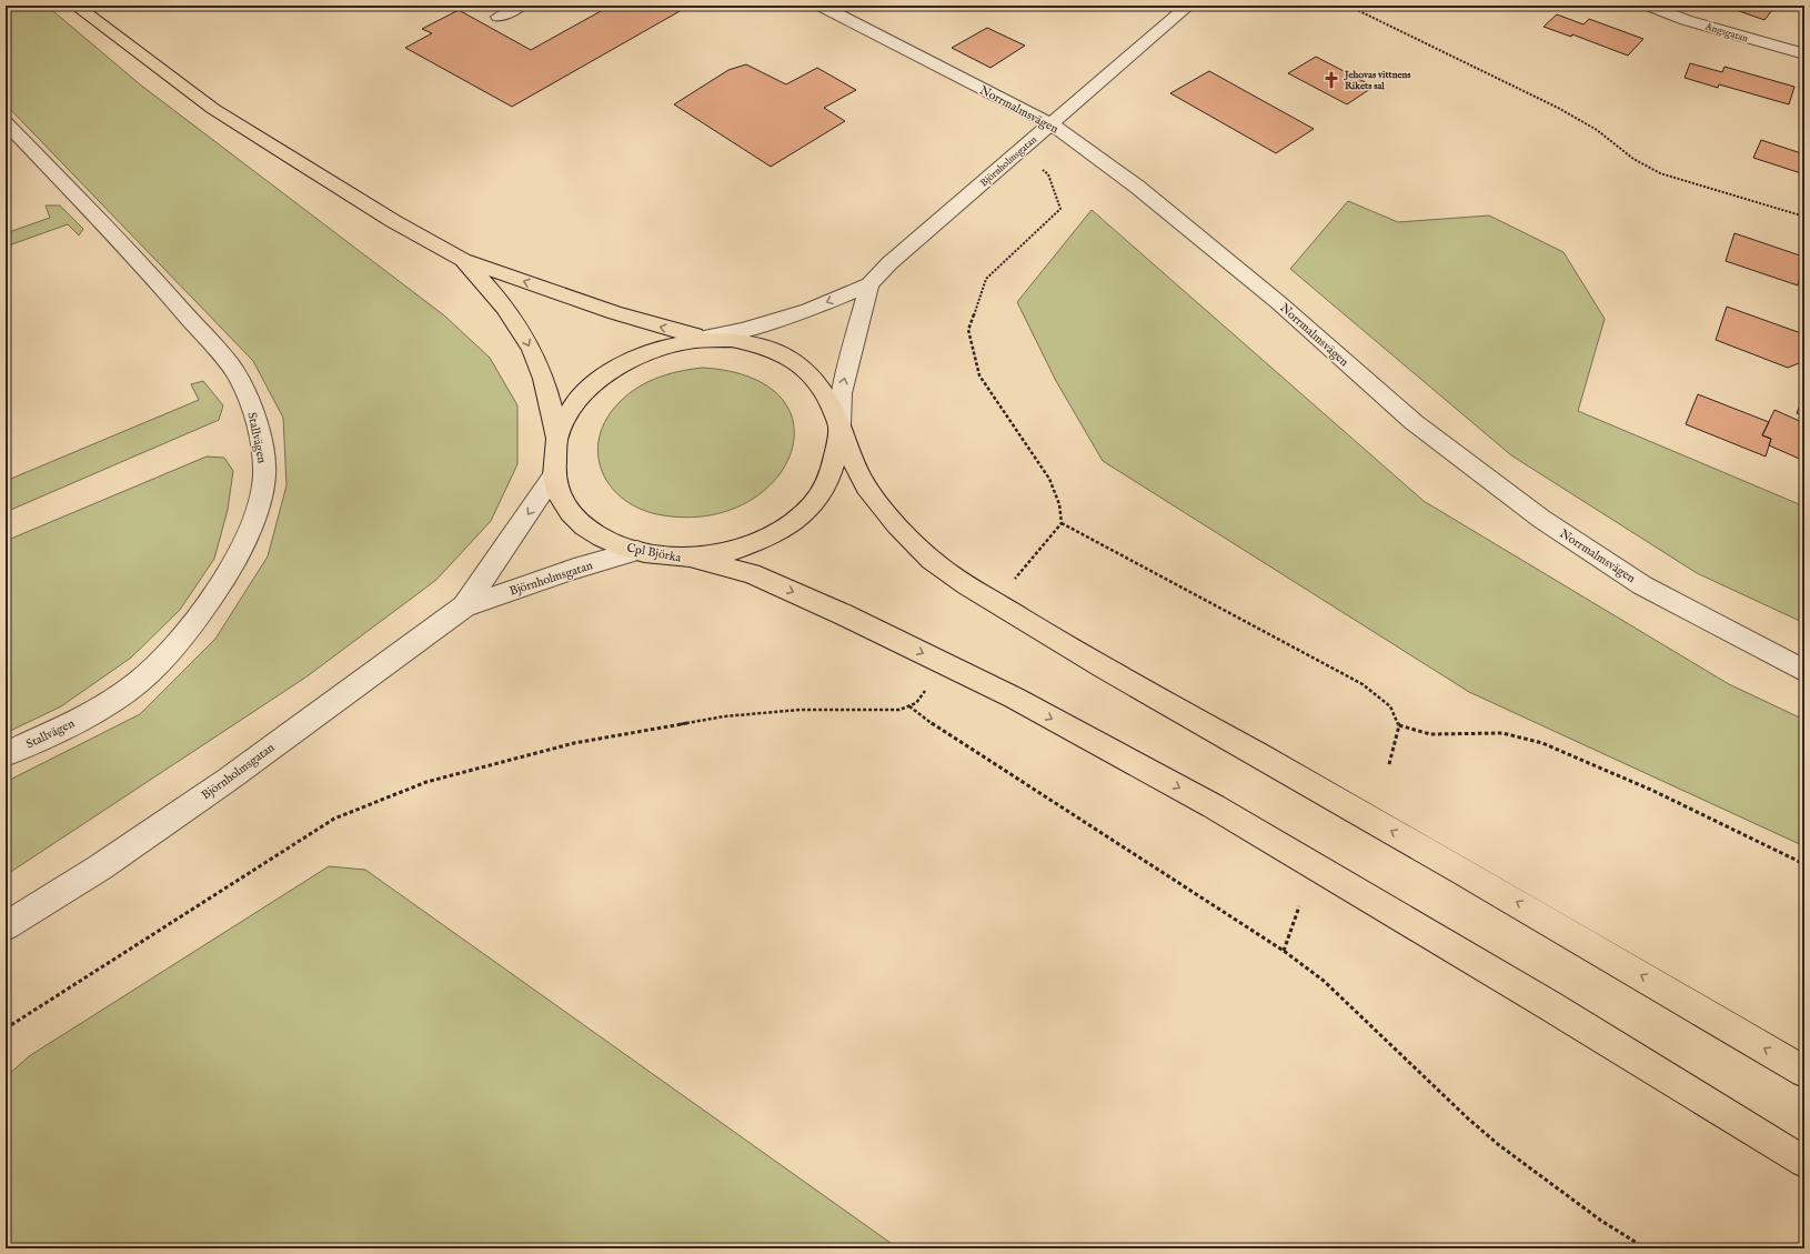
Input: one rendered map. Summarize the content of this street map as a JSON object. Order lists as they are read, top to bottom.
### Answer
{
  "streets": {
    "highway": ["Cpl Björka"],
    "street": [
      "Ängsgatan",
      "Norrmalmsvägen",
      "Björnholmsgatan",
      "Stallvägen"
    ]
  },
  "crossings": [
    ["Norrmalmsvägen", "Björnholmsgatan"],
    ["Björnholmsgatan", "Cpl Björka"]
  ],
  "places": {
    "church": ["Jehovas vittnens Rikets sal"]
  }
}
